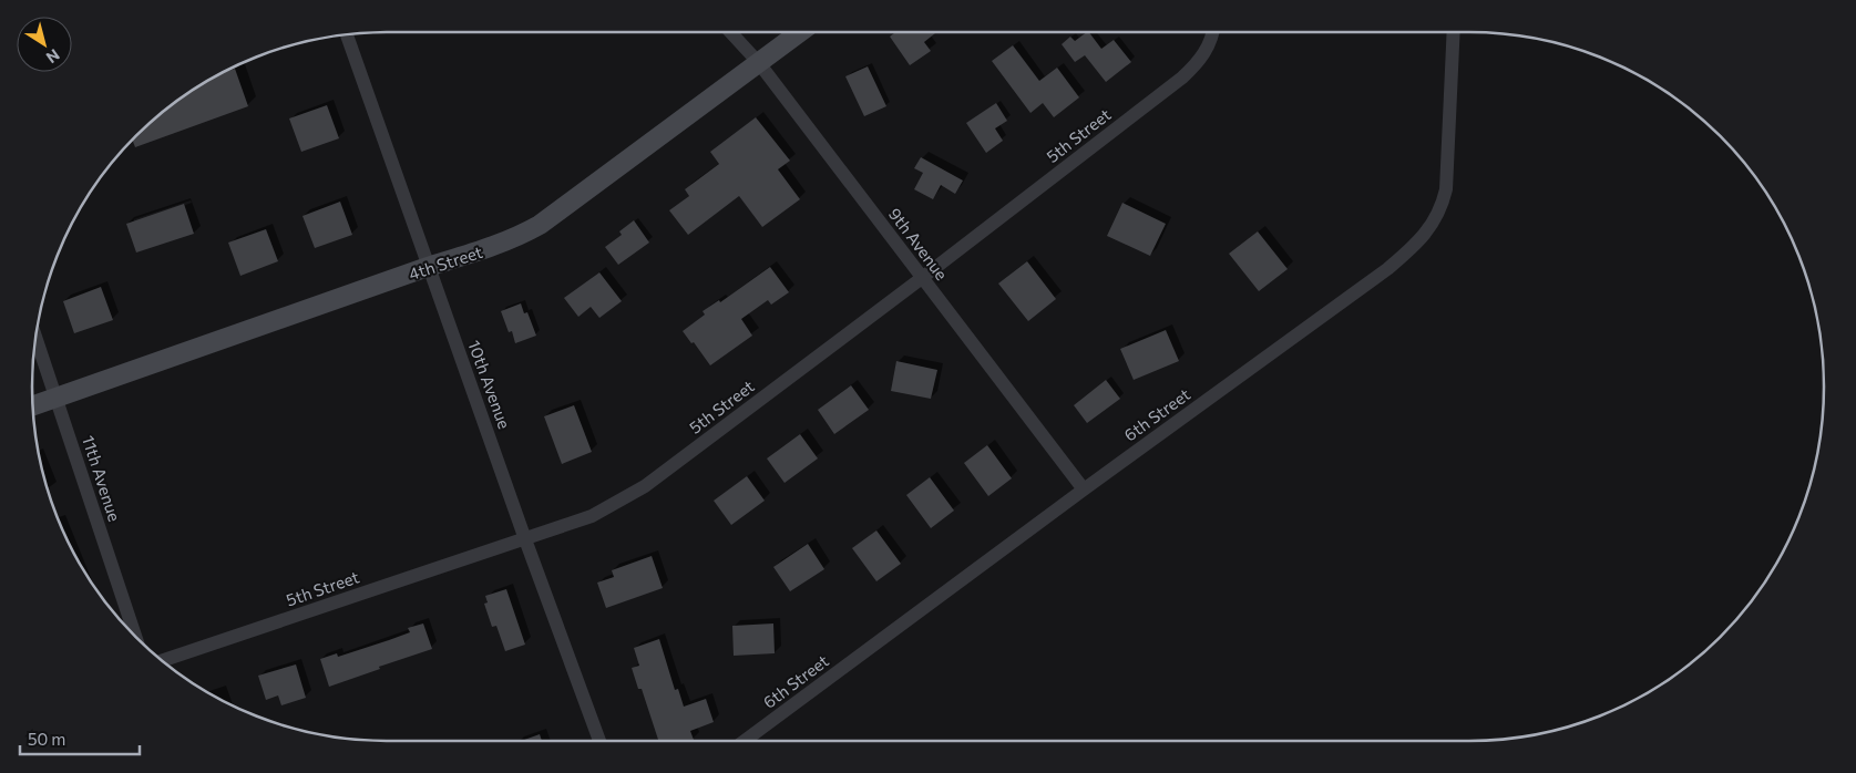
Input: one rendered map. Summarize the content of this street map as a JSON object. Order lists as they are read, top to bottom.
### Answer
{
  "streets": {
    "street": [
      "5th Street",
      "9th Avenue",
      "4th Street",
      "10th Avenue",
      "6th Street",
      "11th Avenue"
    ]
  },
  "crossings": [
    ["5th Street", "9th Avenue"],
    ["5th Street", "10th Avenue"],
    ["9th Avenue", "4th Street"],
    ["9th Avenue", "6th Street"],
    ["4th Street", "10th Avenue"],
    ["4th Street", "11th Avenue"]
  ],
  "scale_bar": "50 m",
  "north": "bottom right"
}
